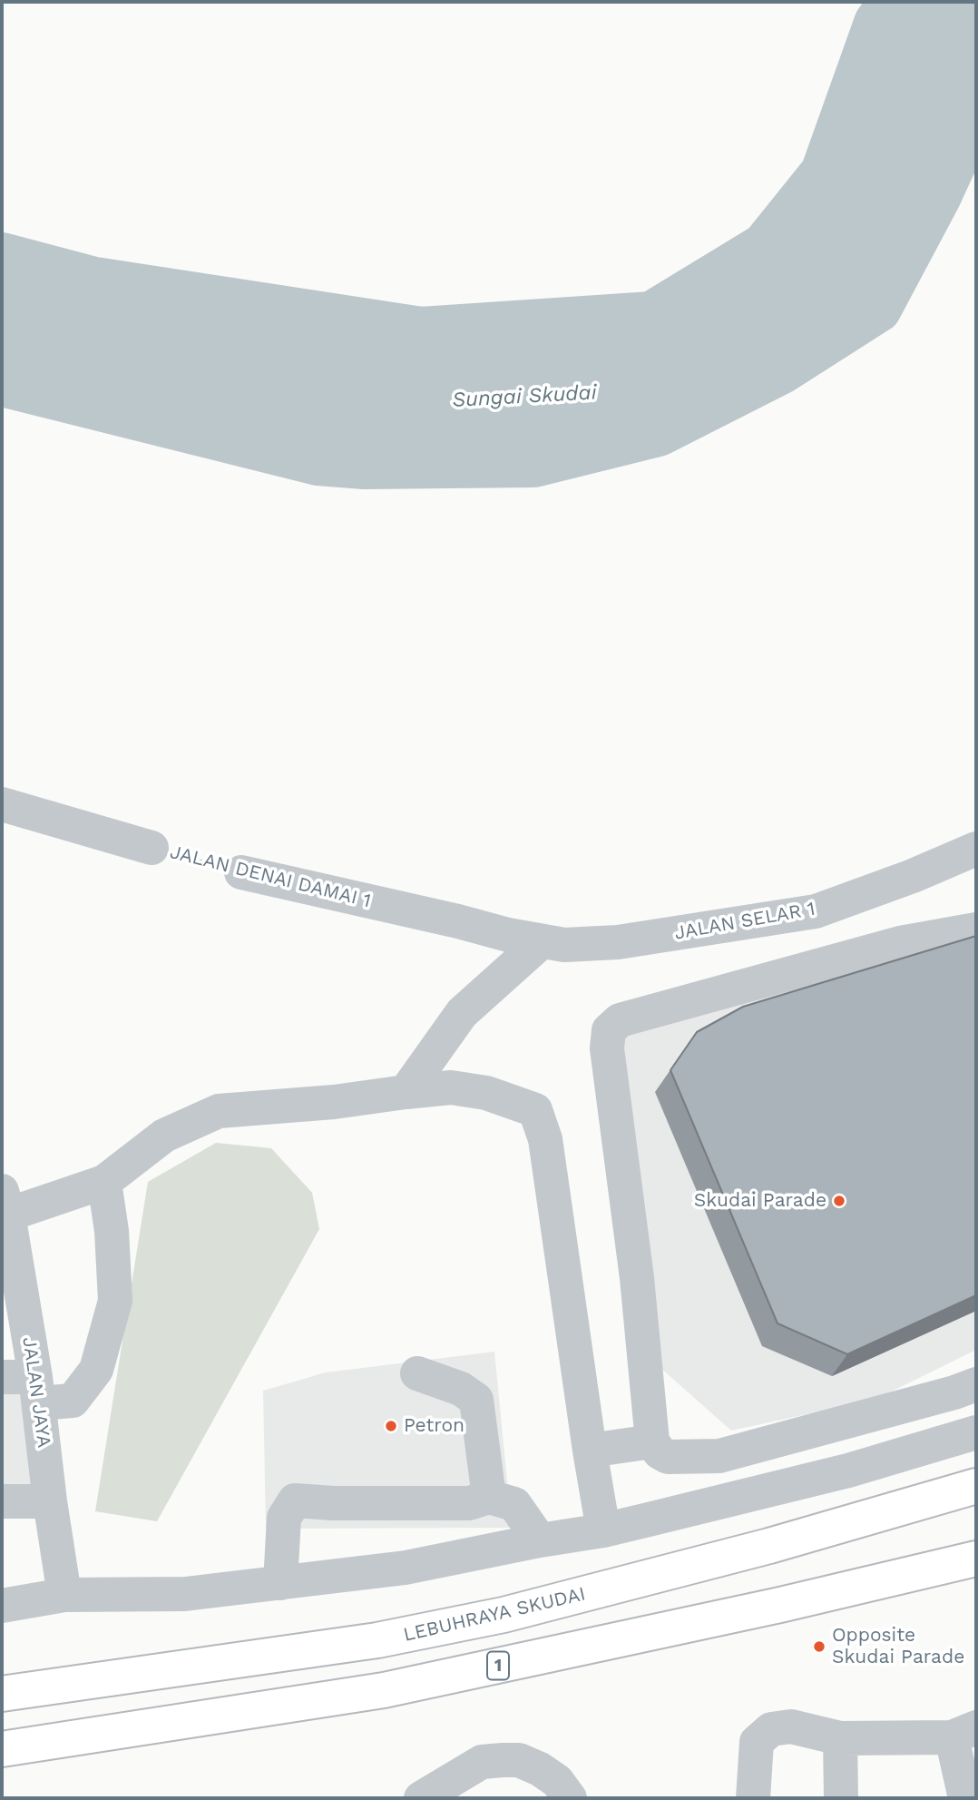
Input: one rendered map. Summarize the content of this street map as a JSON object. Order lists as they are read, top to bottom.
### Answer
{
  "streets": {
    "highway": ["LEBUHRAYA SKUDAI", "1"],
    "street": ["JALAN DENAI DAMAI 1", "JALAN SELAR 1", "JALAN JAYA"]
  },
  "crossings": [
    ["JALAN DENAI DAMAI 1", "JALAN SELAR 1"]
  ],
  "water": ["Sungai Skudai"],
  "places": ["Skudai Parade", "Petron", "Opposite Skudai Parade"]
}
